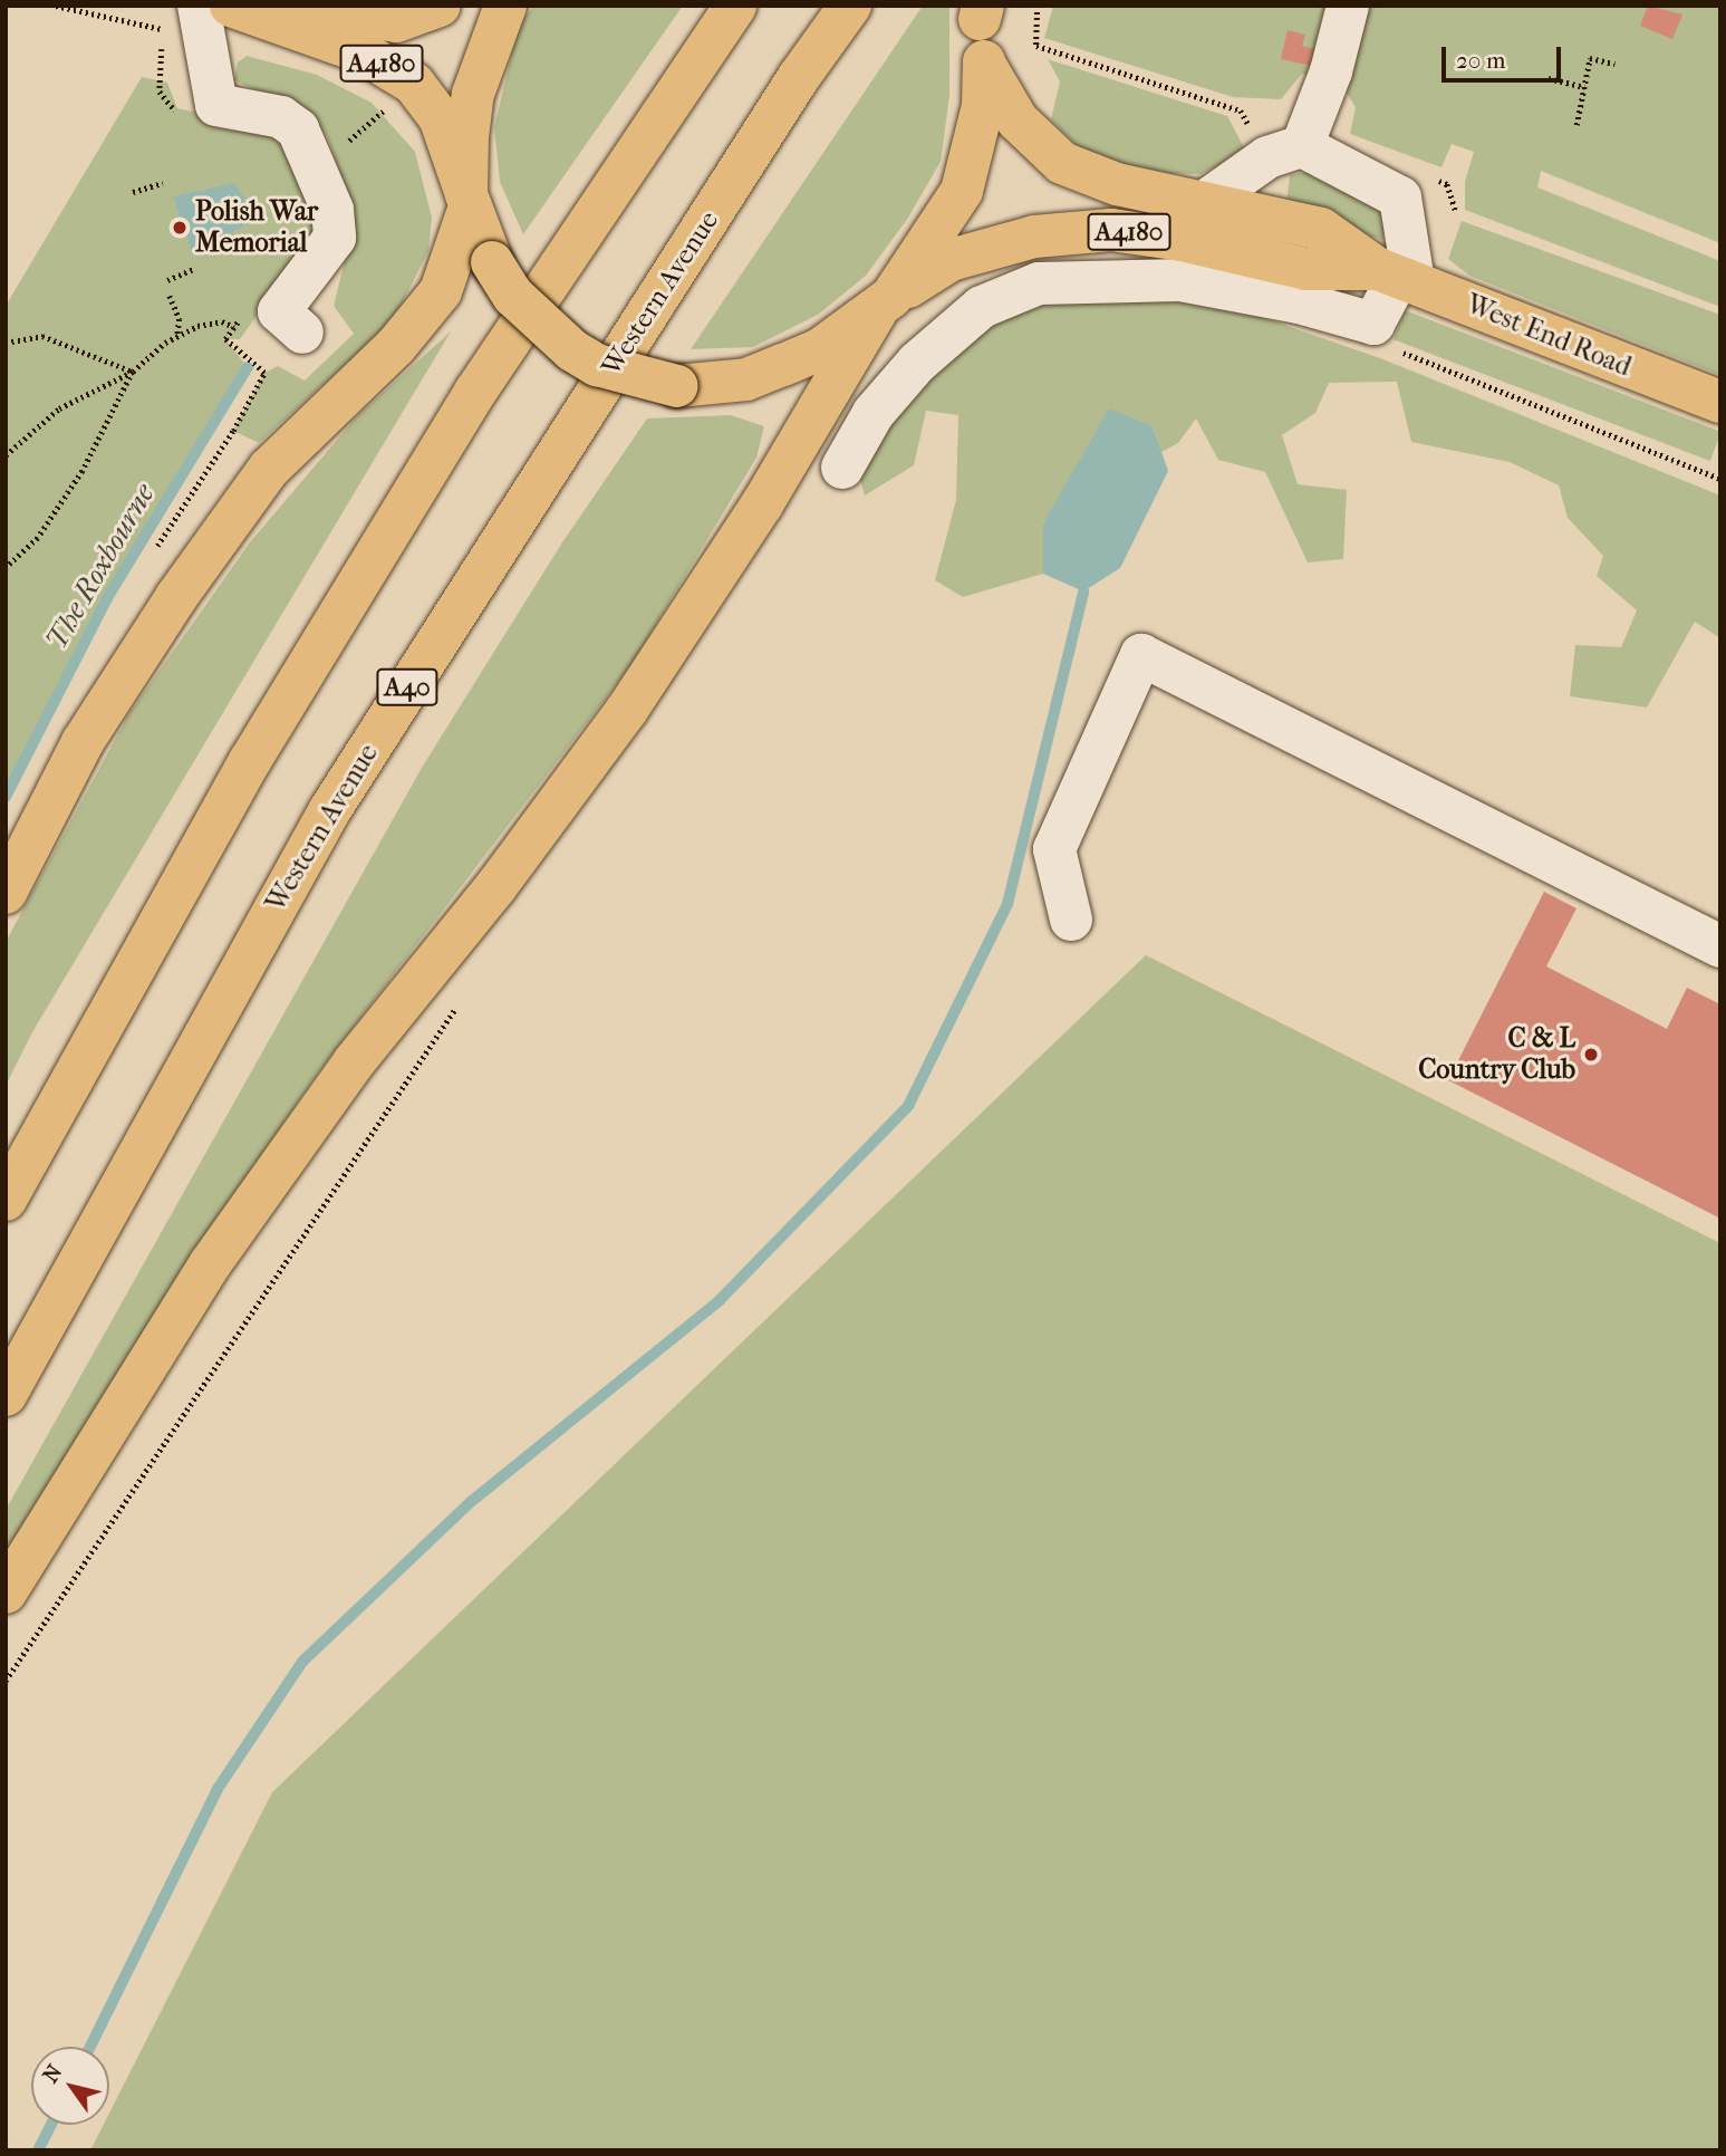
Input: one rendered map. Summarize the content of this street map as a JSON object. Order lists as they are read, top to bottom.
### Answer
{
  "streets": {
    "main road": [
      "A4180",
      "Western Avenue",
      "West End Road",
      "A40"
    ]
  },
  "water": ["The Roxbourne"],
  "places": ["Polish War Memorial", "C & L Country Club"],
  "scale_bar": "20 m",
  "north": "top left"
}
